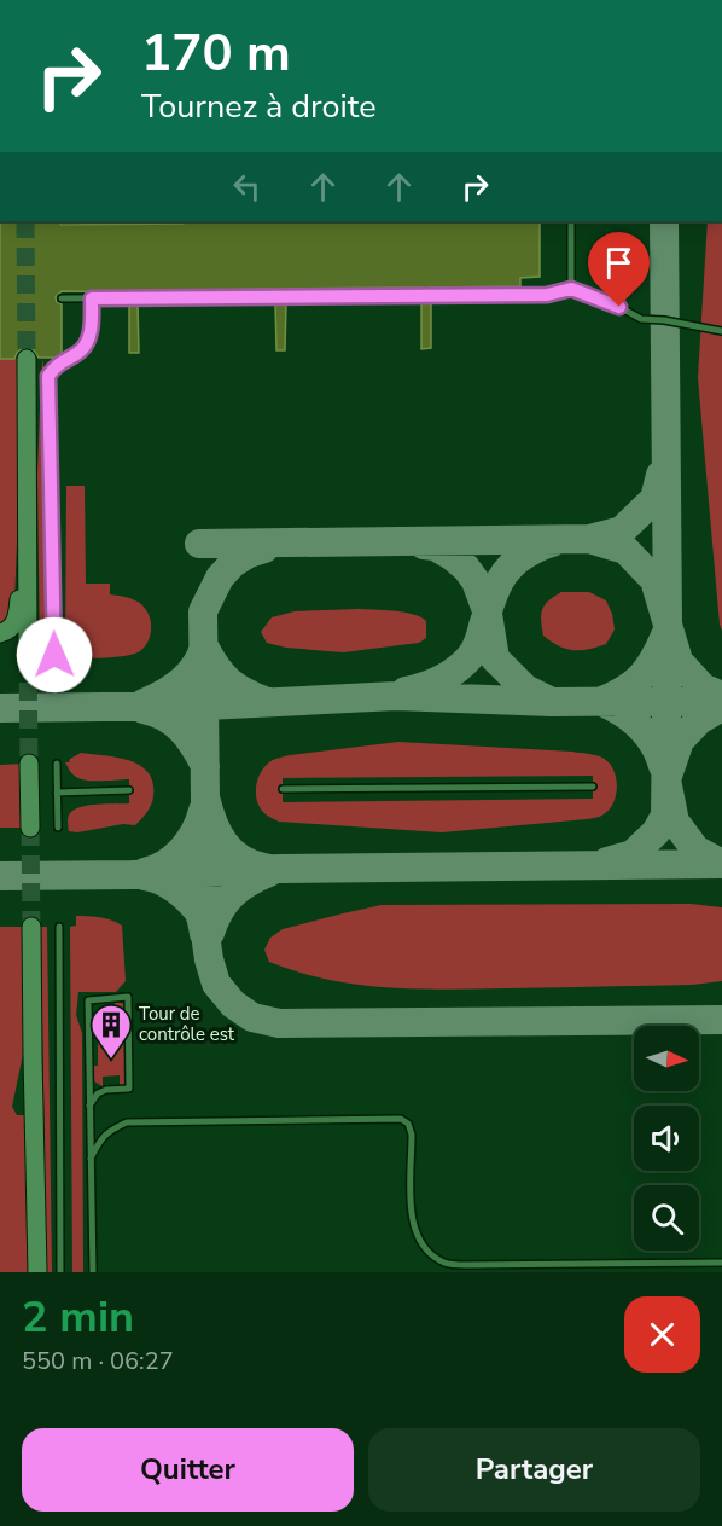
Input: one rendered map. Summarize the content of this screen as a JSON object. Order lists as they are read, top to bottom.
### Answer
{
  "places": {
    "building": ["Tour de contrôle est"]
  },
  "north": "right",
  "page": {
    "turn": ["170 m", "Tournez à droite"],
    "heading": ["2 min", "550 m · 06:27"],
    "buttons": ["Quitter", "Partager"]
  }
}
